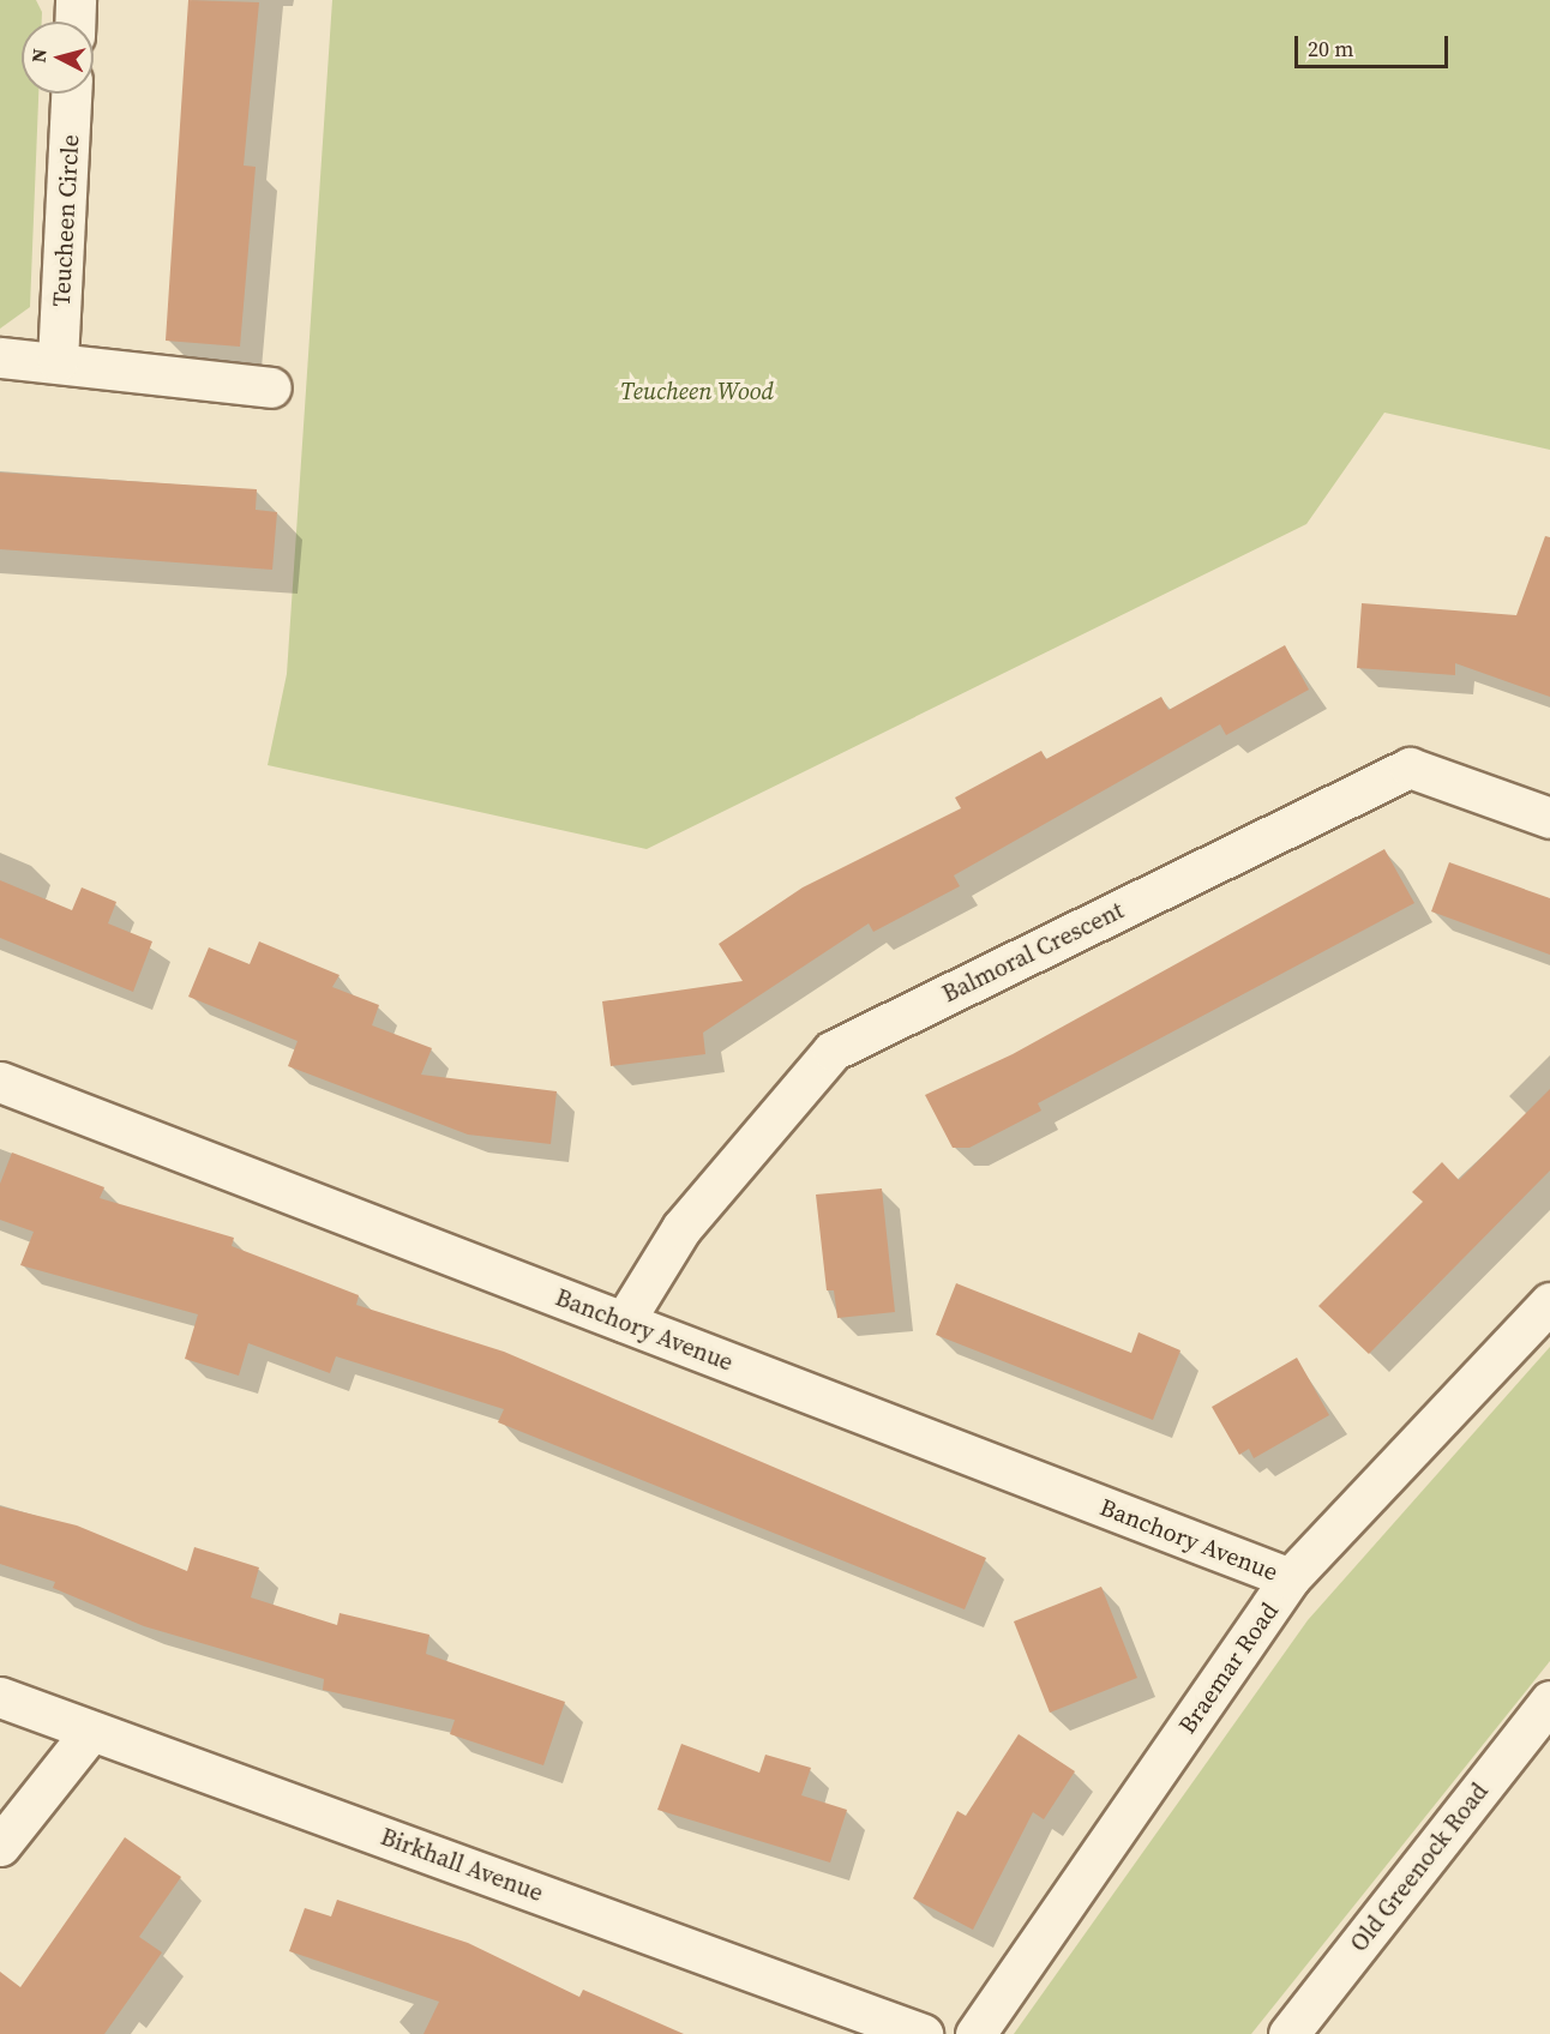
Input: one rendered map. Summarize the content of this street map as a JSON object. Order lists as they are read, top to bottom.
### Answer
{
  "streets": {
    "street": [
      "Teucheen Circle",
      "Balmoral Crescent",
      "Banchory Avenue",
      "Braemar Road",
      "Birkhall Avenue",
      "Old Greenock Road"
    ]
  },
  "crossings": [
    ["Balmoral Crescent", "Banchory Avenue"],
    ["Banchory Avenue", "Braemar Road"]
  ],
  "parks": ["Teucheen Wood"],
  "scale_bar": "20 m",
  "north": "left"
}
